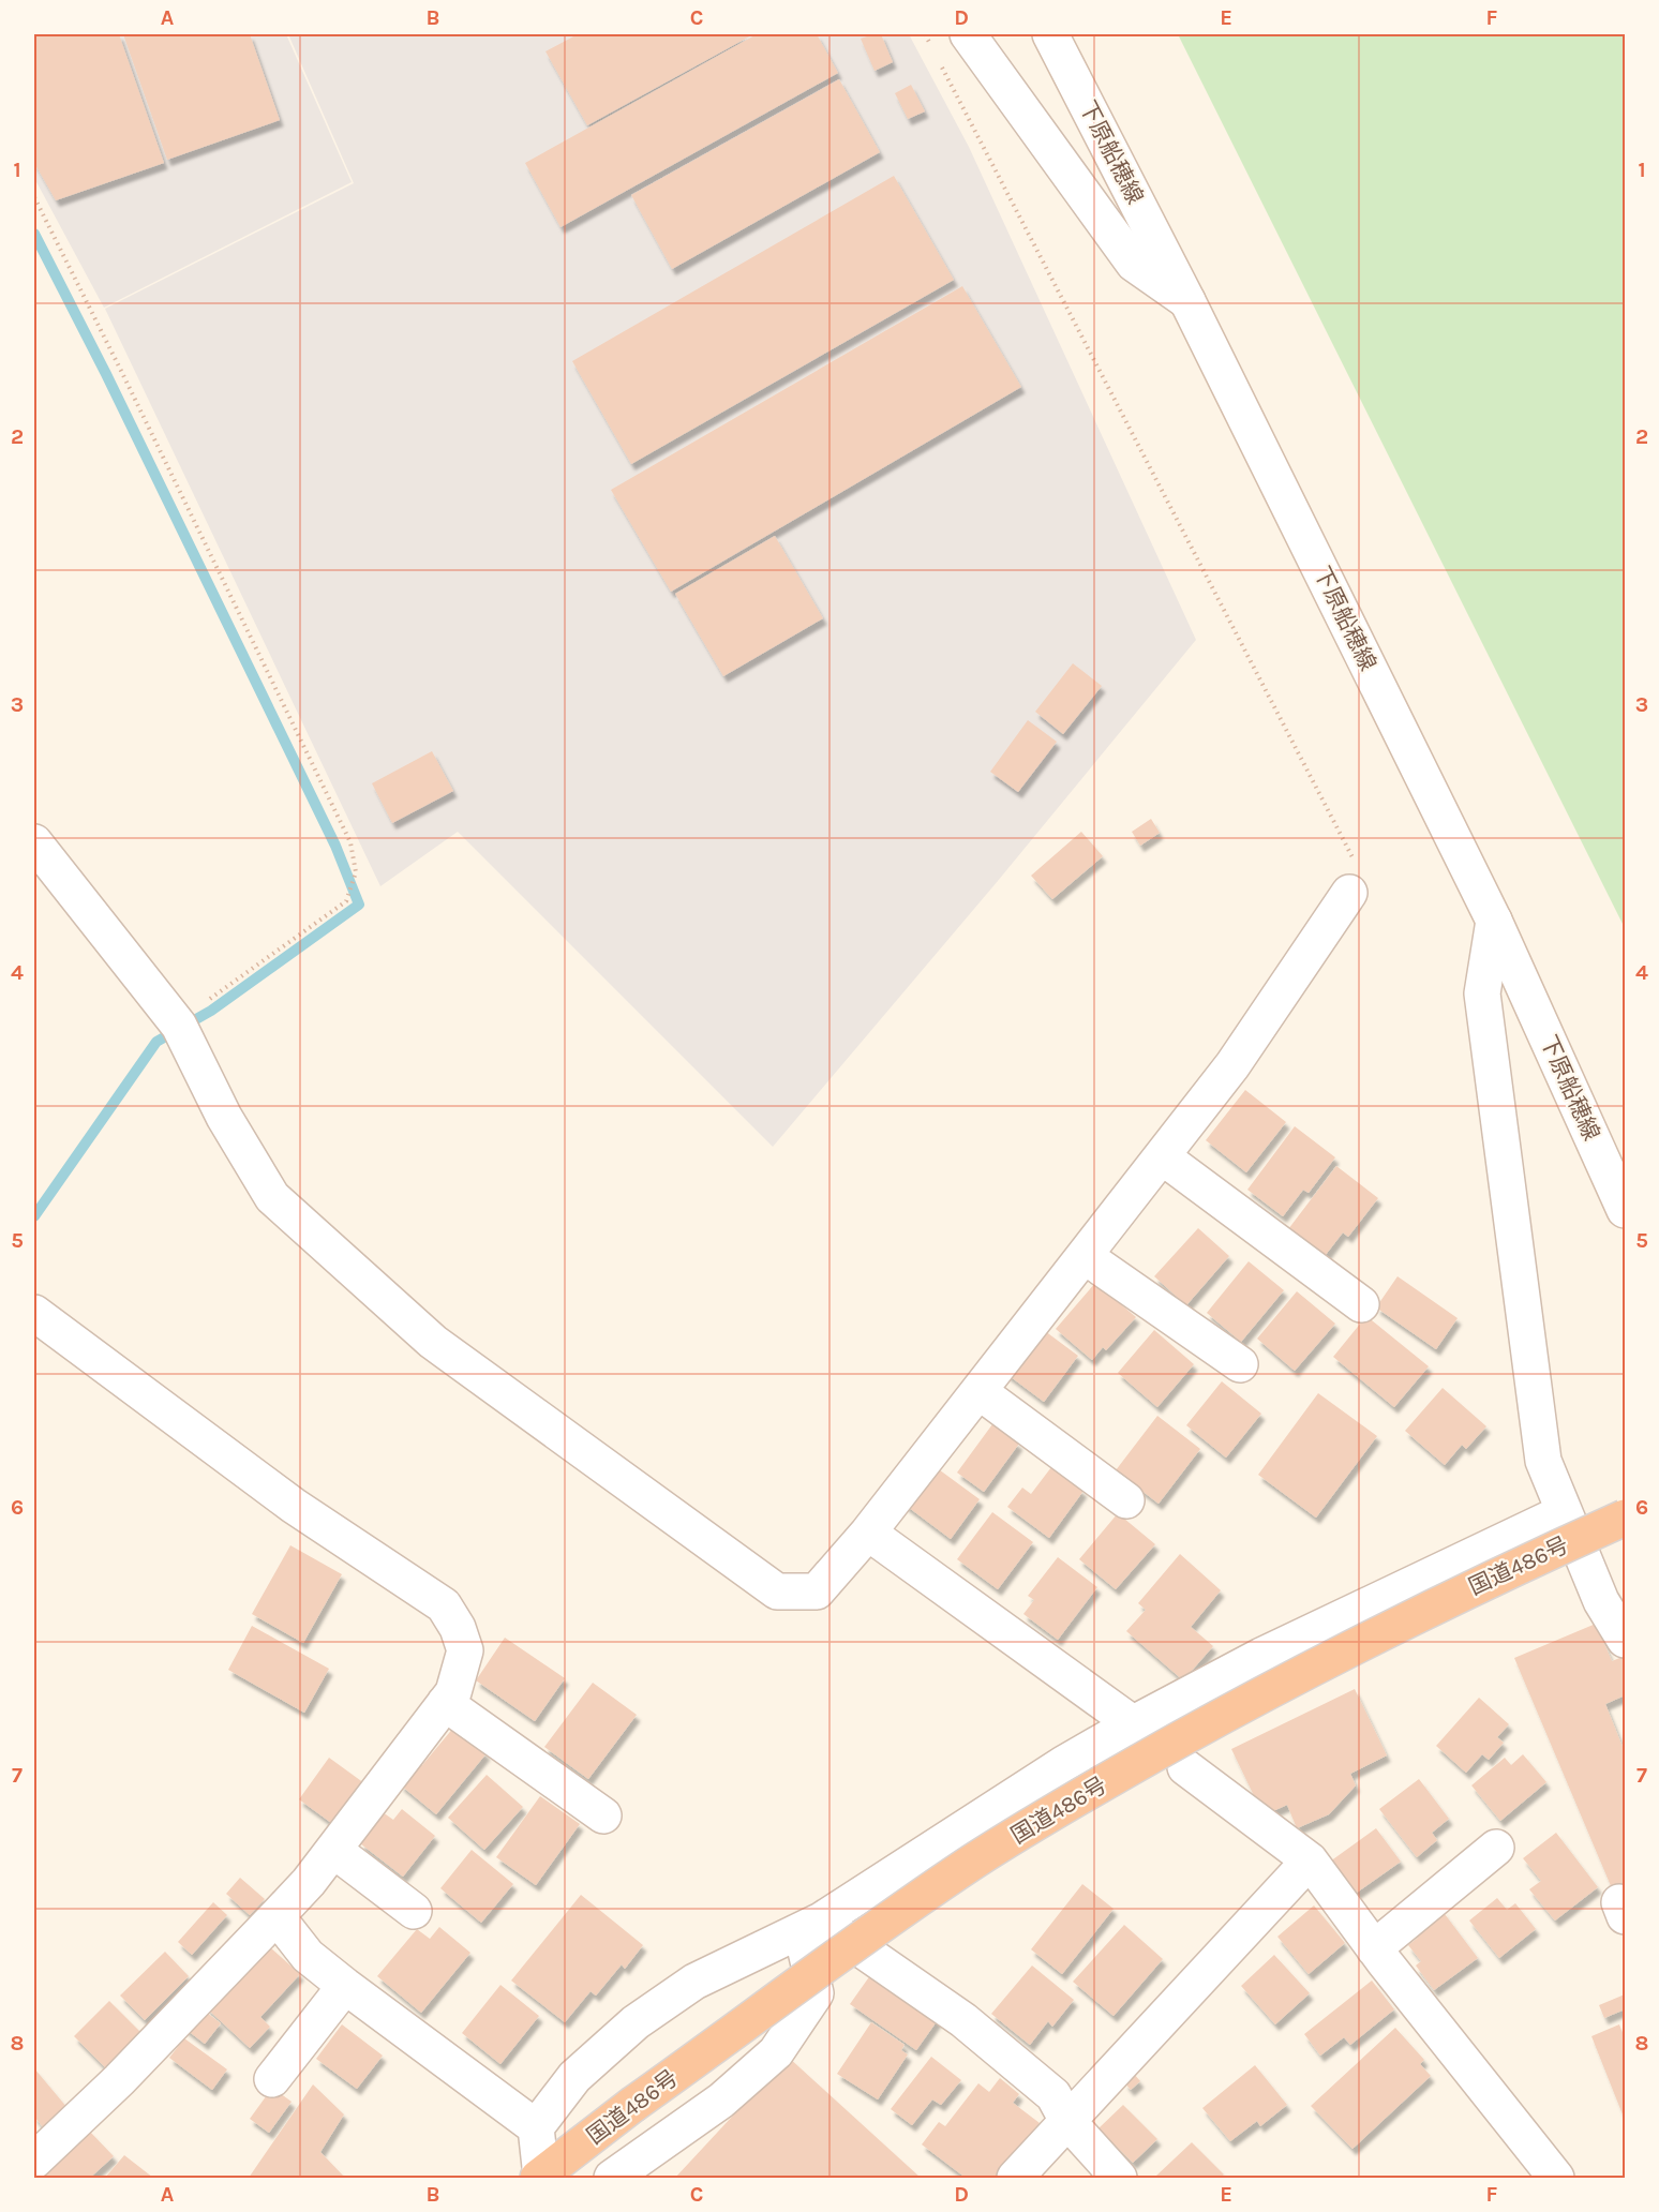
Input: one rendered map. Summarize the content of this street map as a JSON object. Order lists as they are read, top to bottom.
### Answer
{
  "streets": {
    "highway": ["国道486号"],
    "street": ["下原船穂線"]
  },
  "grid": {
    "columns": [
      "A",
      "B",
      "C",
      "D",
      "E",
      "F"
    ],
    "rows": [
      "1",
      "2",
      "3",
      "4",
      "5",
      "6",
      "7",
      "8"
    ]
  }
}
